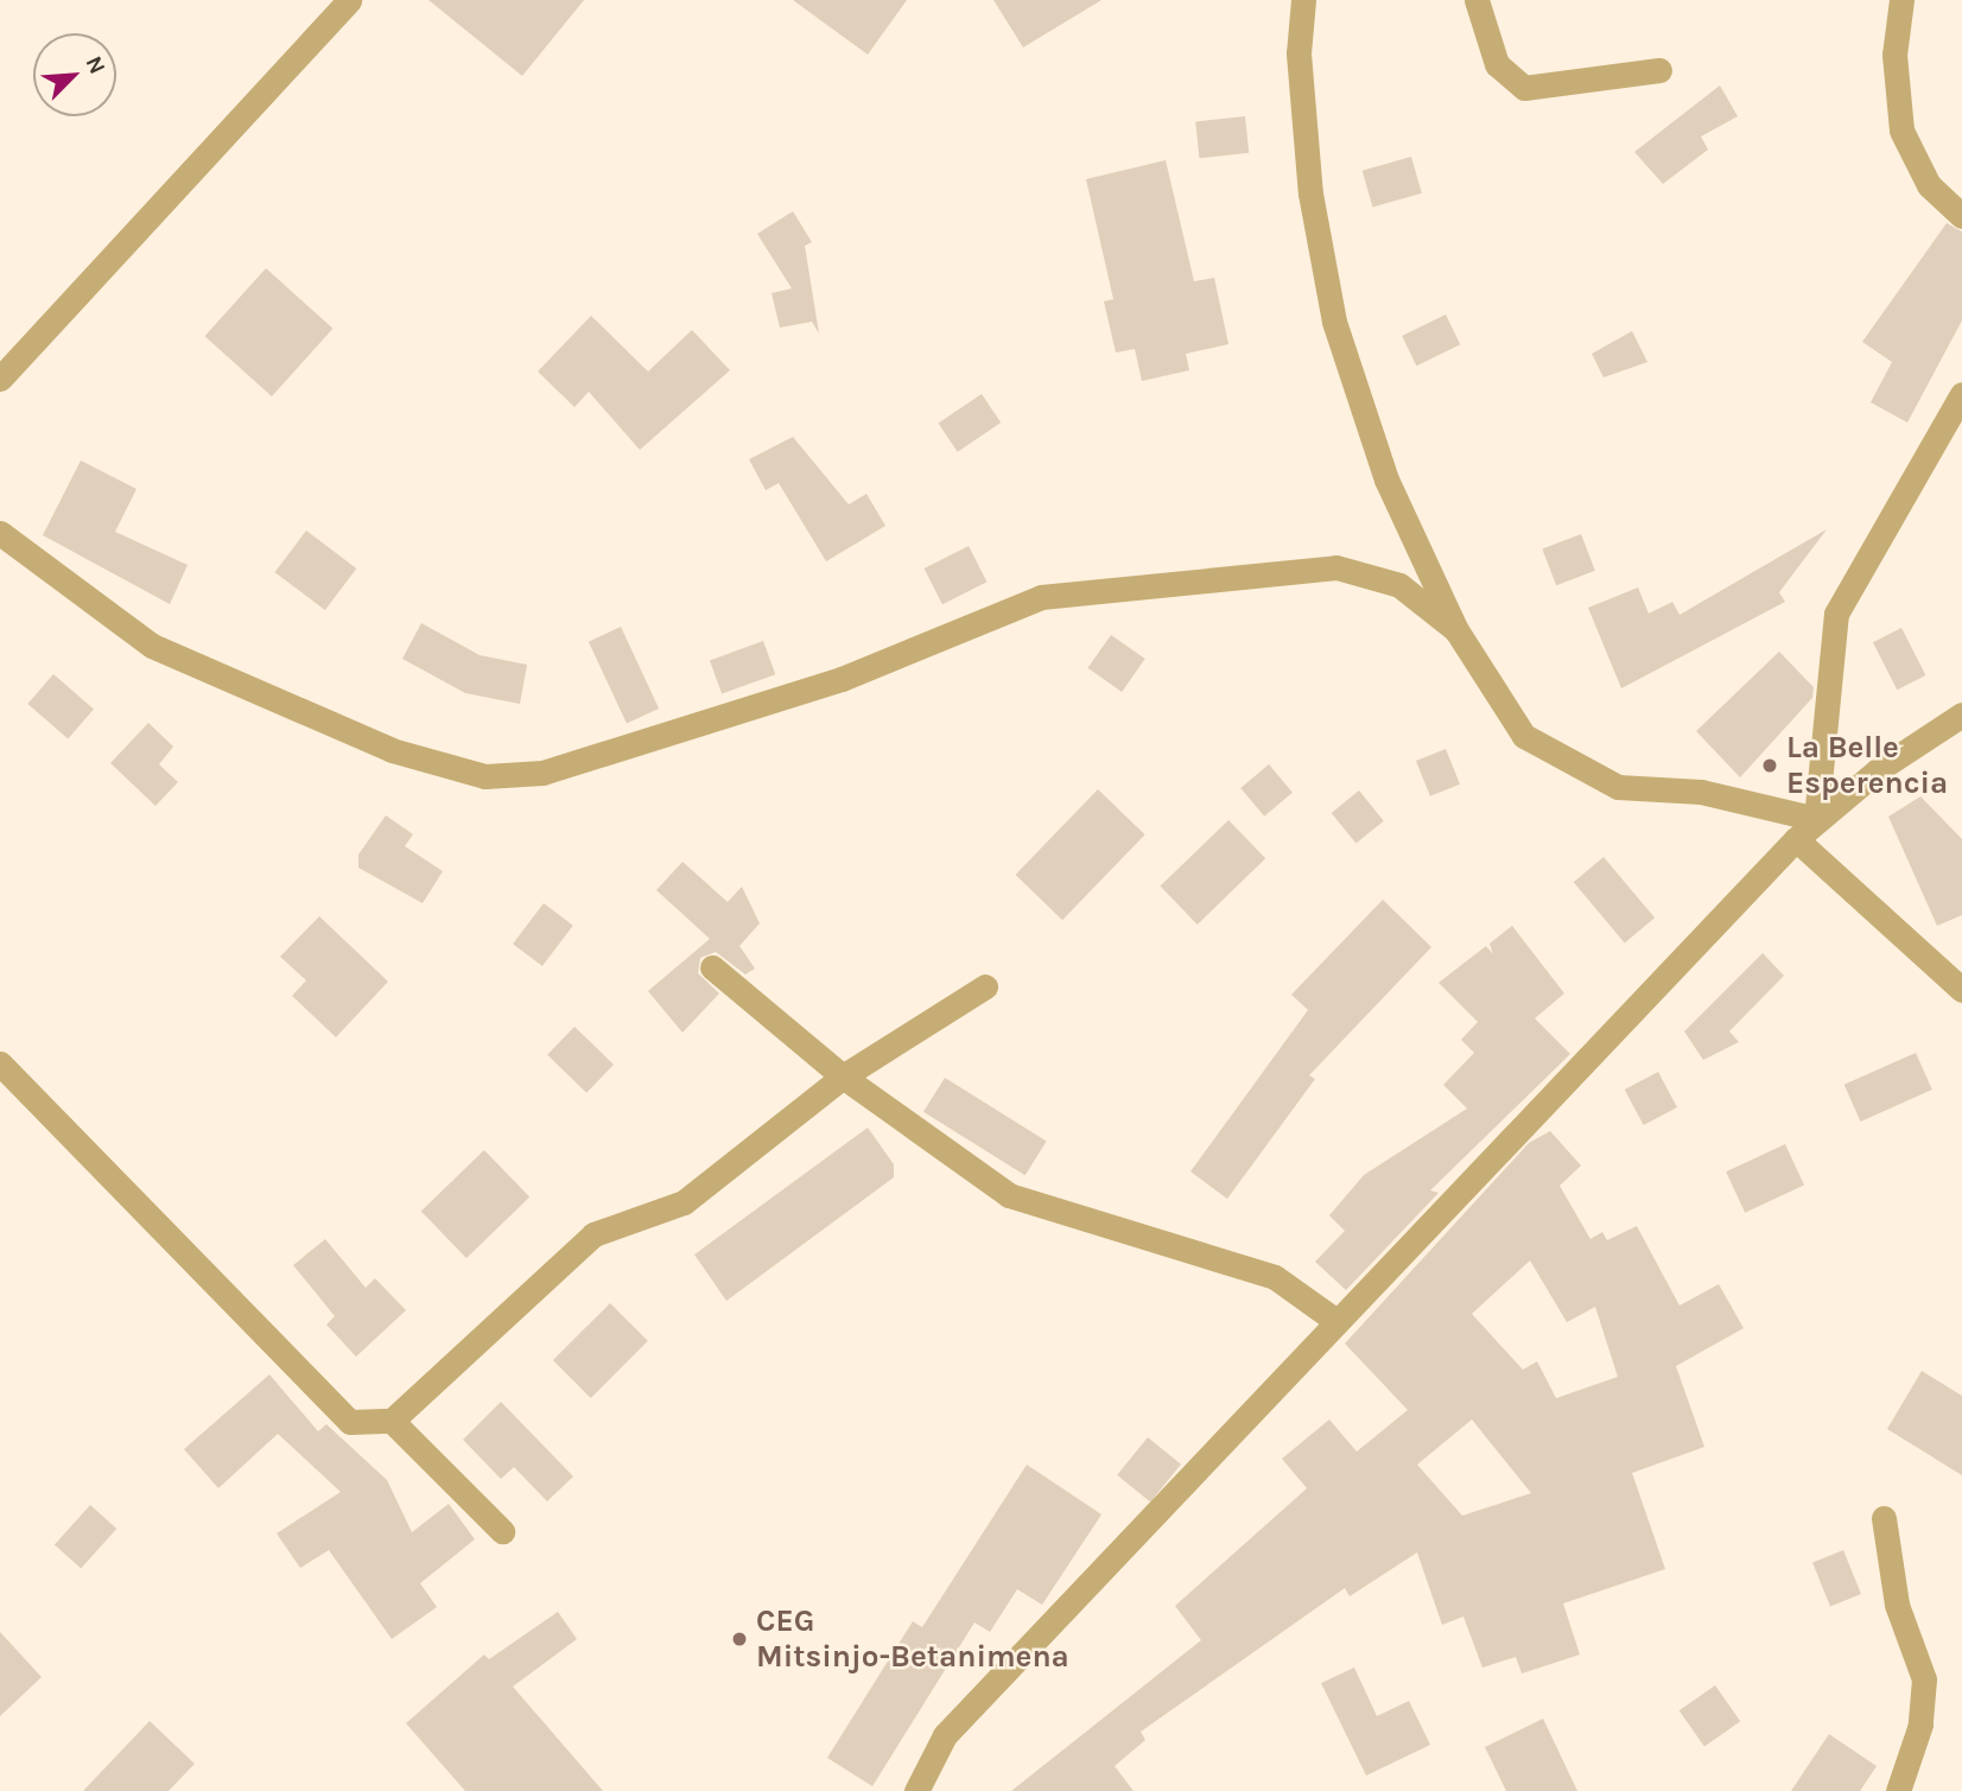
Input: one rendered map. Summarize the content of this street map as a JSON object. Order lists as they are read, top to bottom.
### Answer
{
  "places": ["La Belle Esperencia", "CEG Mitsinjo-Betanimena"],
  "north": "top right"
}
